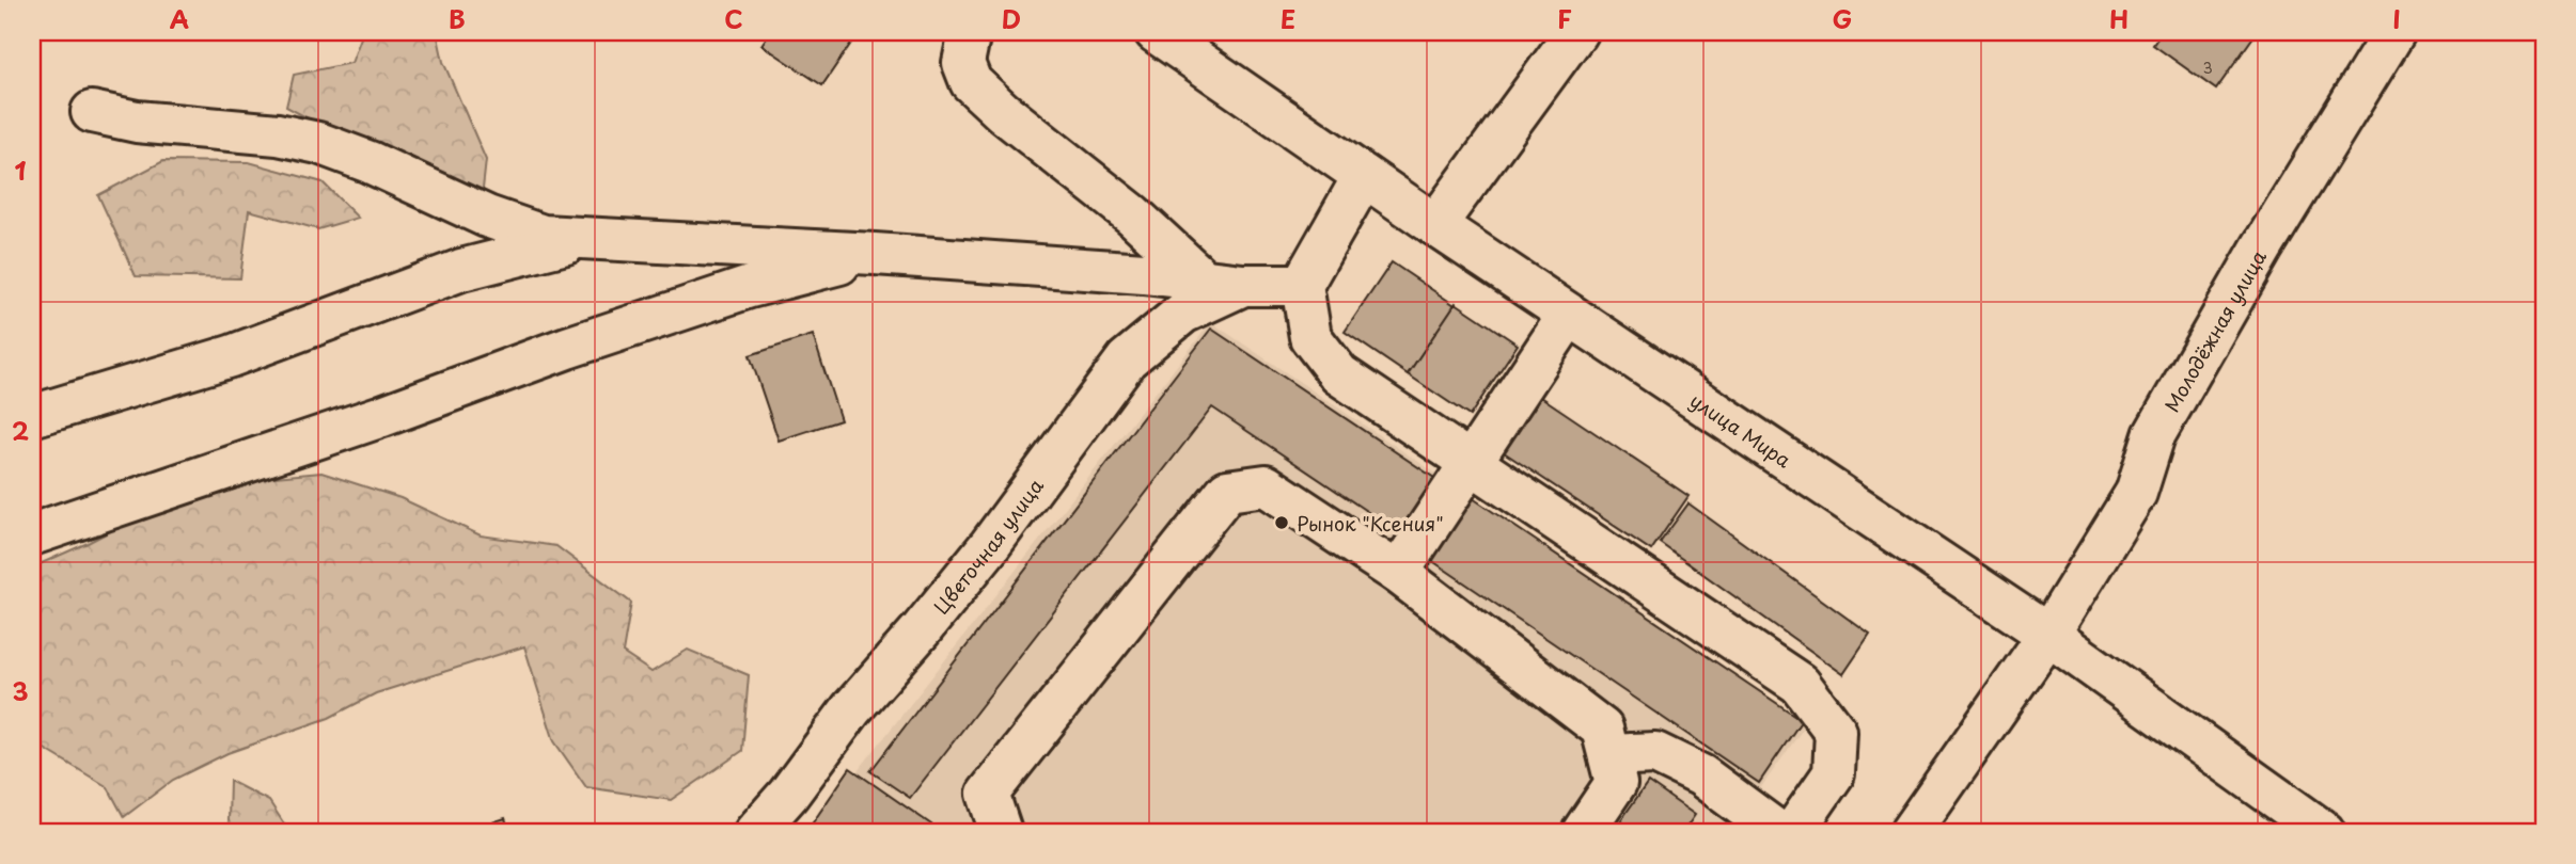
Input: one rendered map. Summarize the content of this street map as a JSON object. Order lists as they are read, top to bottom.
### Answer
{
  "streets": {
    "street": ["Молодёжная улица", "улица Мира", "Цветочная улица"]
  },
  "crossings": [
    ["Молодёжная улица", "улица Мира"]
  ],
  "places": ["Рынок \"Ксения\""],
  "house_numbers": ["3"],
  "grid": {
    "columns": [
      "A",
      "B",
      "C",
      "D",
      "E",
      "F",
      "G",
      "H",
      "I"
    ],
    "rows": ["1", "2", "3"]
  }
}
